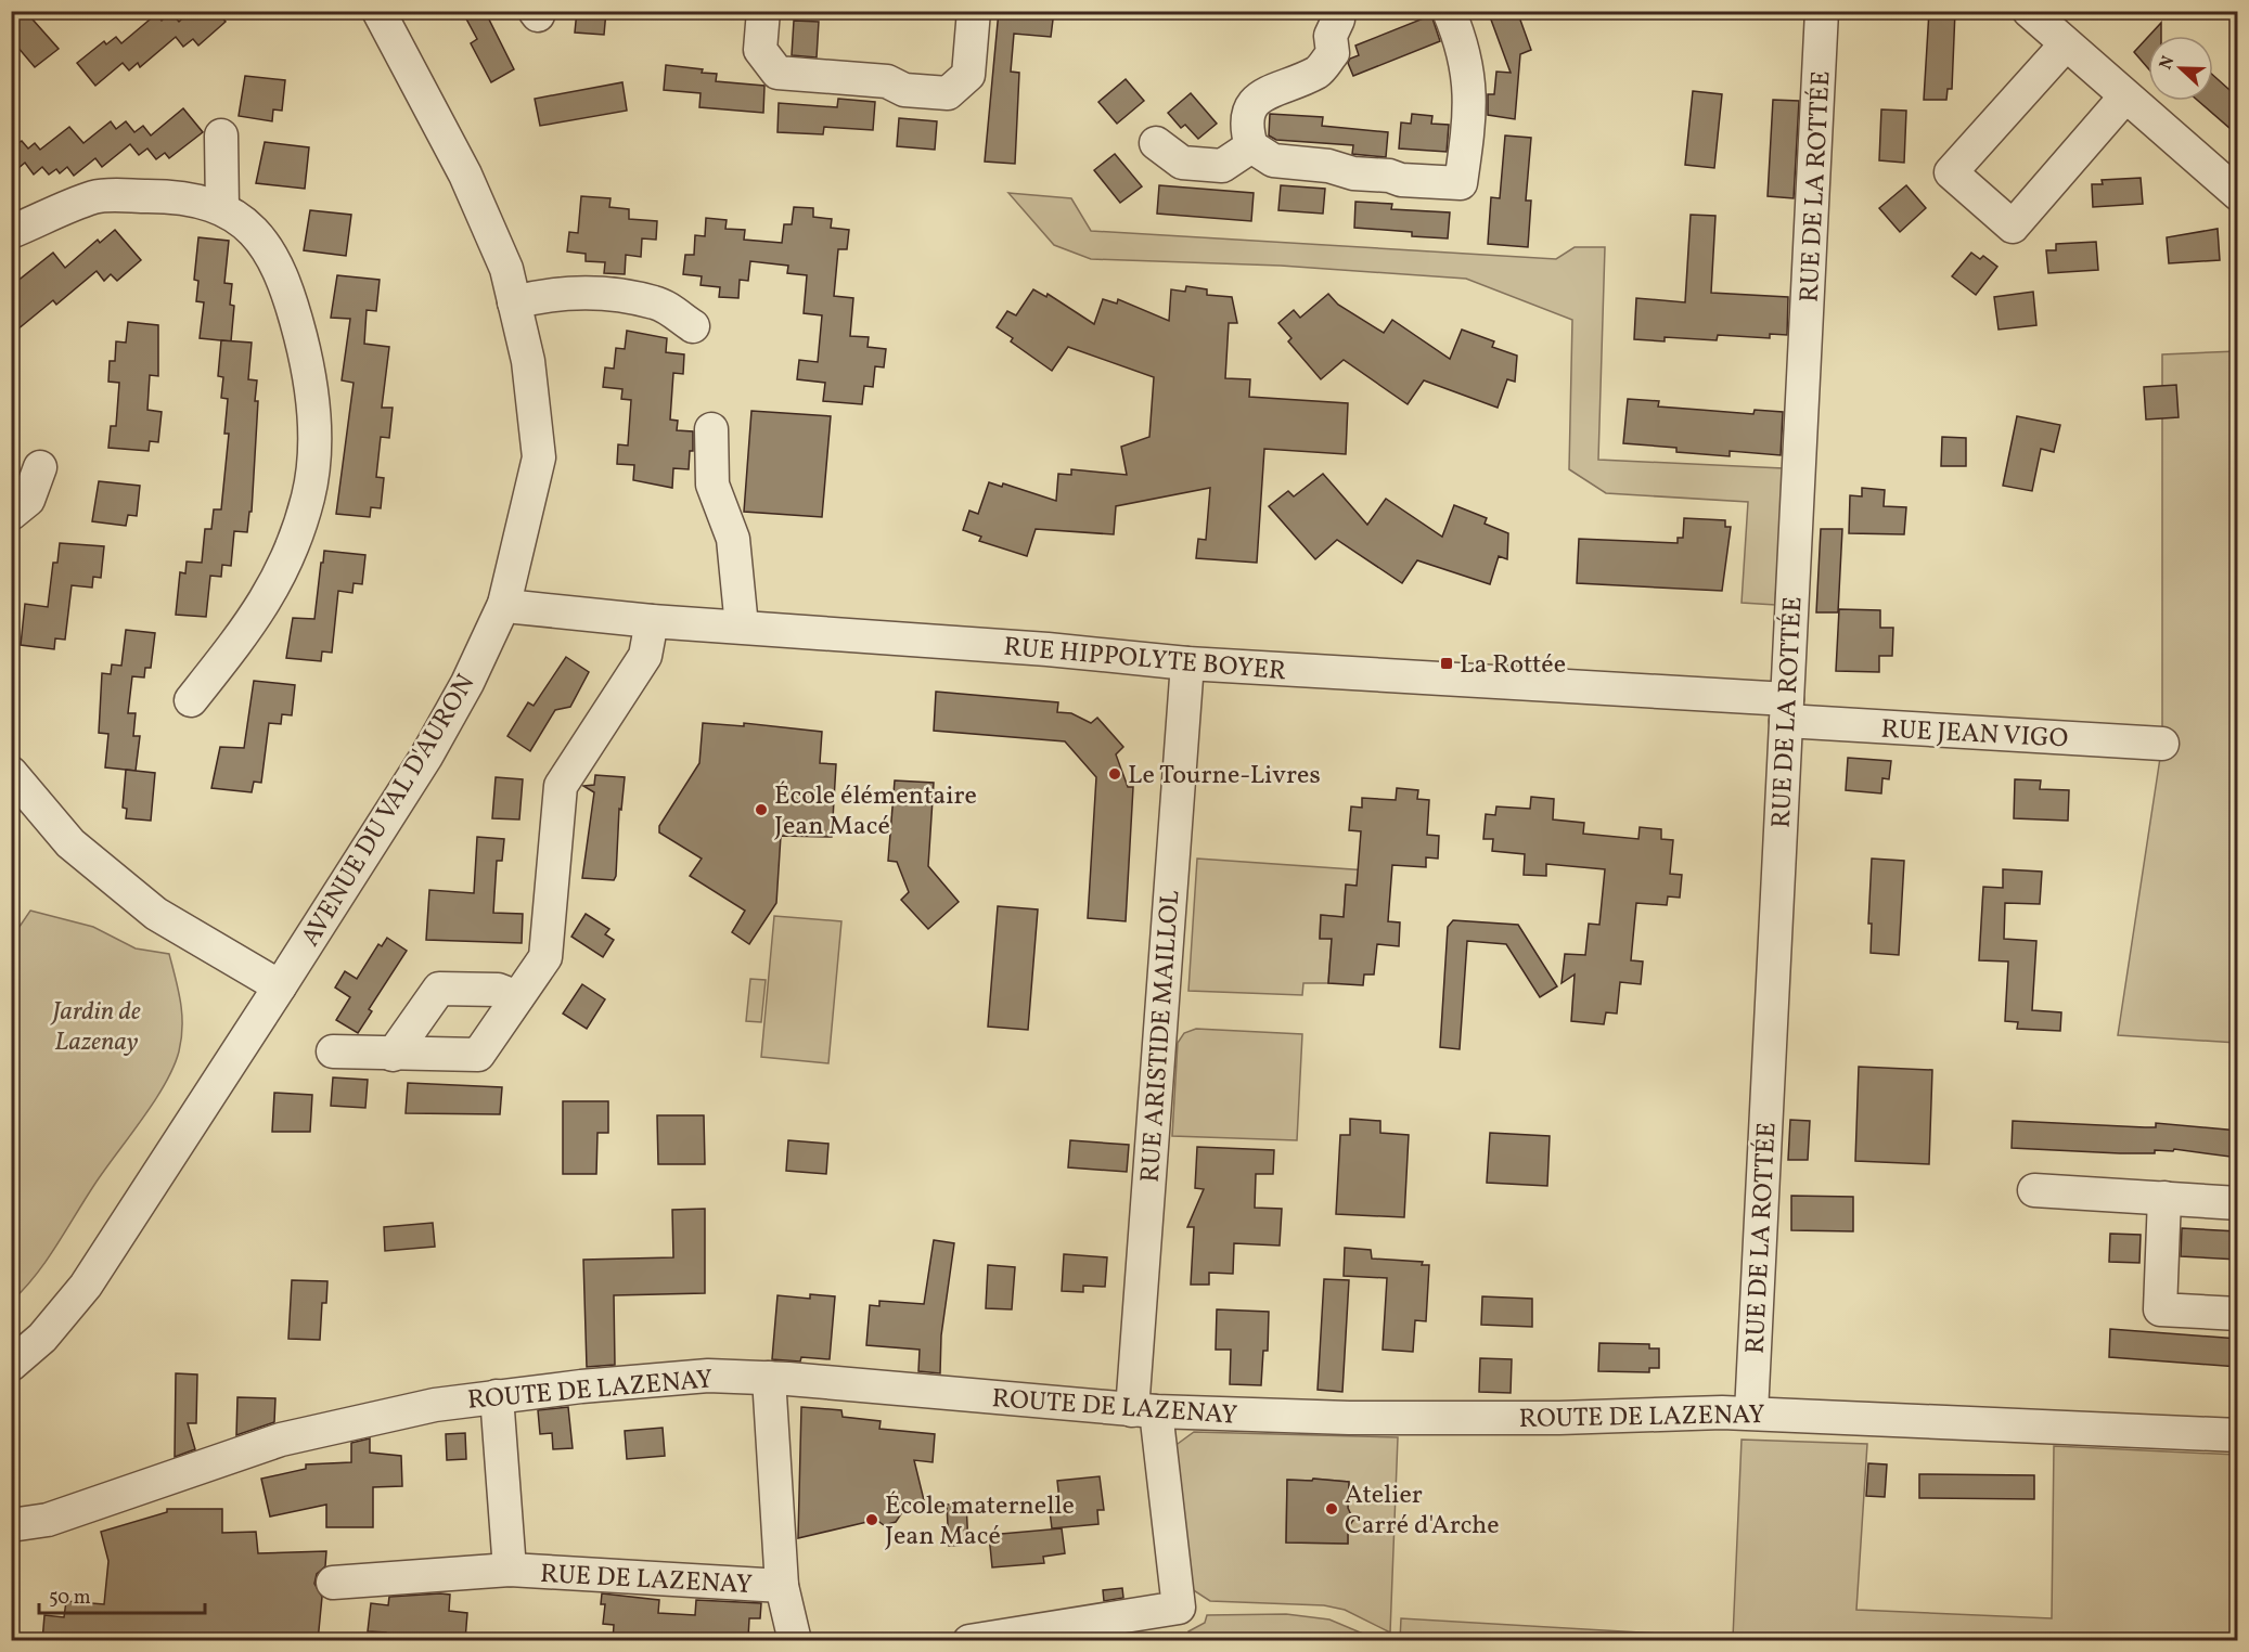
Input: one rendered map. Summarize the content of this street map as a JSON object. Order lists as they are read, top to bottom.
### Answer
{
  "streets": {
    "street": [
      "RUE DE LA ROTTÉE",
      "RUE HIPPOLYTE BOYER",
      "RUE JEAN VIGO",
      "AVENUE DU VAL D'AURON",
      "RUE ARISTIDE MAILLOL",
      "ROUTE DE LAZENAY",
      "RUE DE LAZENAY"
    ]
  },
  "crossings": [
    ["RUE DE LA ROTTÉE", "RUE HIPPOLYTE BOYER"],
    ["RUE DE LA ROTTÉE", "RUE JEAN VIGO"],
    ["RUE DE LA ROTTÉE", "ROUTE DE LAZENAY"],
    ["RUE HIPPOLYTE BOYER", "RUE JEAN VIGO"],
    ["RUE HIPPOLYTE BOYER", "AVENUE DU VAL D'AURON"],
    ["RUE HIPPOLYTE BOYER", "RUE ARISTIDE MAILLOL"],
    ["RUE ARISTIDE MAILLOL", "ROUTE DE LAZENAY"],
    ["ROUTE DE LAZENAY", "RUE DE LAZENAY"]
  ],
  "parks": ["Jardin de Lazenay"],
  "places": {
    "transit": ["La Rottée"],
    "other": [
      "Le Tourne-Livres",
      "École élémentaire Jean Macé",
      "Atelier Carré d'Arche",
      "École maternelle Jean Macé"
    ]
  },
  "scale_bar": "50 m",
  "north": "left"
}
